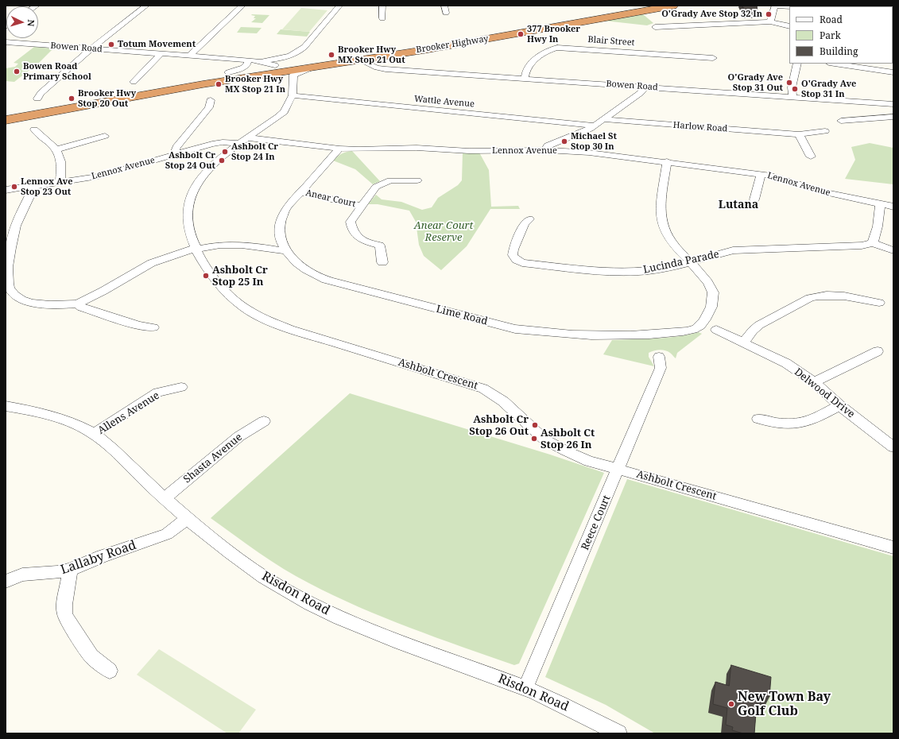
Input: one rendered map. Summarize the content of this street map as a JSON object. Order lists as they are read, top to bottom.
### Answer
{
  "streets": {
    "highway": ["Brooker Highway"],
    "street": [
      "Blair Street",
      "Bowen Road",
      "Wattle Avenue",
      "Harlow Road",
      "Lennox Avenue",
      "Anear Court",
      "Lucinda Parade",
      "Lime Road",
      "Ashbolt Crescent",
      "Delwood Drive",
      "Allens Avenue",
      "Shasta Avenue",
      "Reece Court",
      "Lallaby Road",
      "Risdon Road"
    ]
  },
  "crossings": [
    ["Blair Street", "Bowen Road"],
    ["Brooker Highway", "Bowen Road"],
    ["Brooker Highway", "Ashbolt Crescent"],
    ["Wattle Avenue", "Ashbolt Crescent"],
    ["Lennox Avenue", "Lime Road"],
    ["Lennox Avenue", "Ashbolt Crescent"],
    ["Anear Court", "Lime Road"],
    ["Lucinda Parade", "Lime Road"],
    ["Ashbolt Crescent", "Reece Court"],
    ["Allens Avenue", "Risdon Road"],
    ["Shasta Avenue", "Risdon Road"],
    ["Reece Court", "Risdon Road"],
    ["Lallaby Road", "Risdon Road"]
  ],
  "districts": ["Lutana"],
  "parks": ["Anear Court Reserve"],
  "places": [
    "O'Grady Ave Stop 32 In",
    "377 Brooker Hwy In",
    "Totum Movement",
    "Brooker Hwy MX Stop 21 Out",
    "Bowen Road Primary School",
    "O'Grady Ave Stop 31 Out",
    "Brooker Hwy MX Stop 21 In",
    "O'Grady Ave Stop 31 In",
    "Brooker Hwy Stop 20 Out",
    "Michael St Stop 30 In",
    "Ashbolt Cr Stop 24 In",
    "Ashbolt Cr Stop 24 Out",
    "Lennox Ave Stop 23 Out",
    "Ashbolt Cr Stop 25 In",
    "Ashbolt Cr Stop 26 Out",
    "Ashbolt Ct Stop 26 In",
    "New Town Bay Golf Club"
  ],
  "legend": ["Road", "Park", "Building"],
  "north": "right"
}
